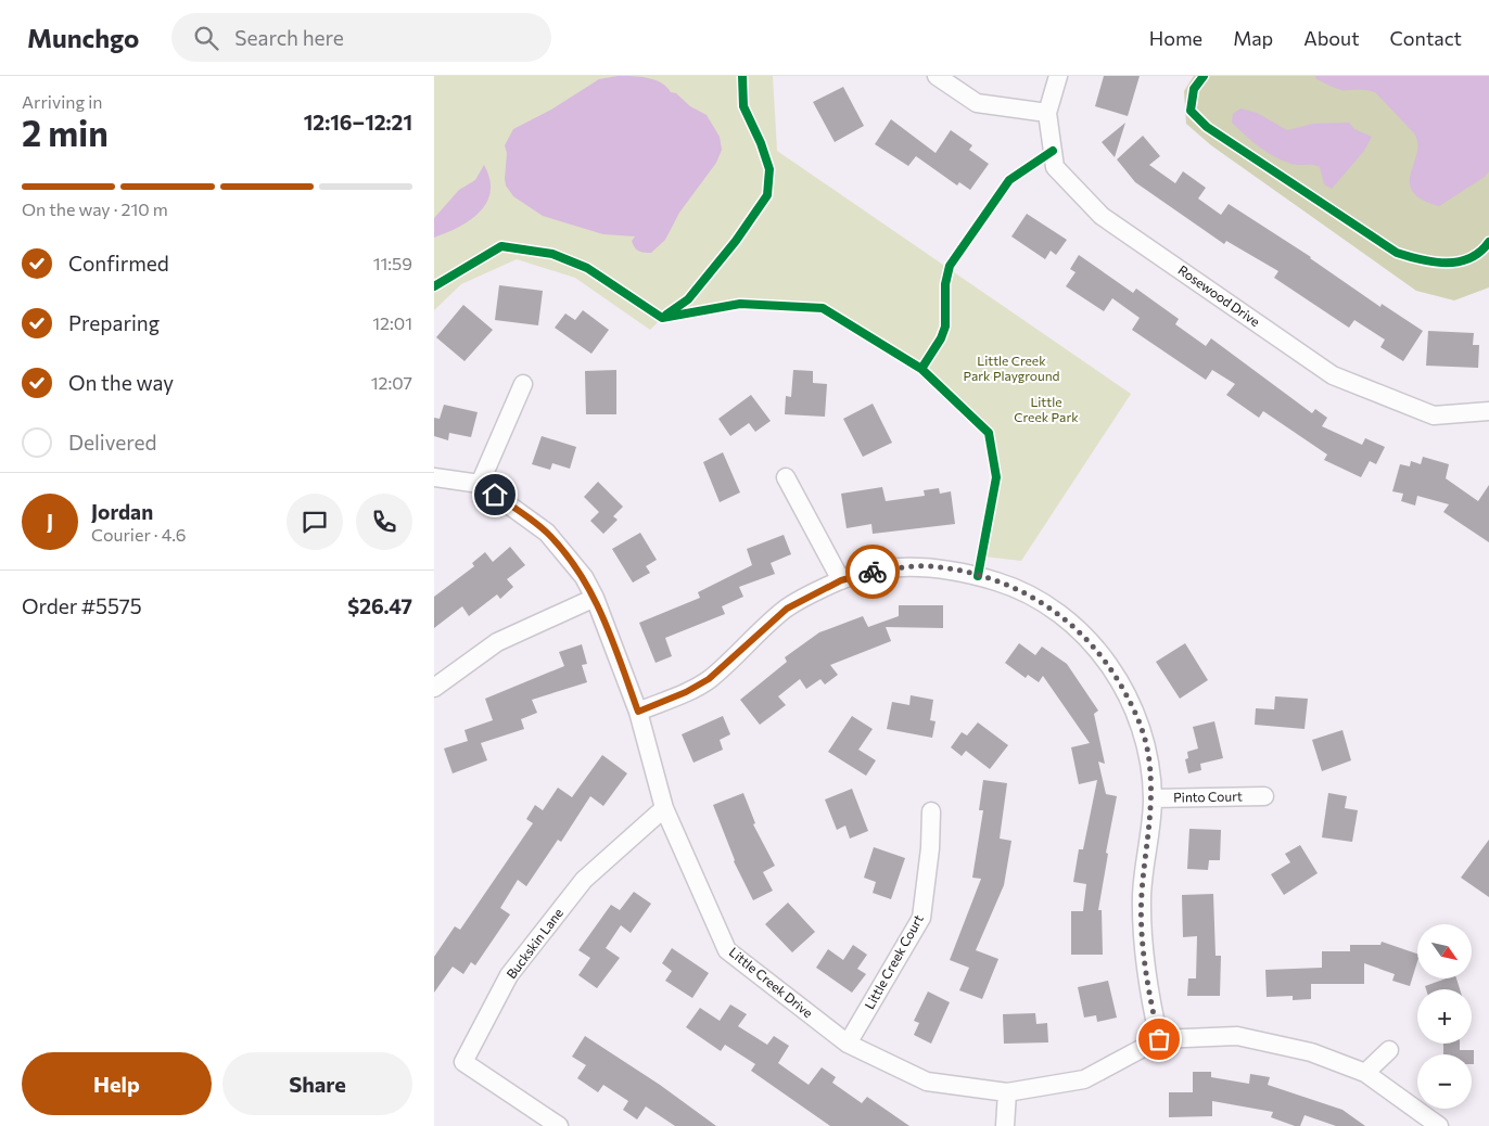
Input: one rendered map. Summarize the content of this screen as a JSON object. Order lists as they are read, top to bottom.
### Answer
{
  "streets": {
    "street": [
      "Rosewood Drive",
      "Pinto Court",
      "Buckskin Lane",
      "Little Creek Court",
      "Little Creek Drive"
    ]
  },
  "crossings": [
    ["Buckskin Lane", "Little Creek Drive"],
    ["Little Creek Court", "Little Creek Drive"]
  ],
  "parks": ["Little Creek Park Playground", "Little Creek Park"],
  "north": "bottom right",
  "page": {
    "header": "Munchgo",
    "search": "Search here",
    "nav": [
      "Home",
      "Map",
      "About",
      "Contact"
    ],
    "heading": ["2 min", "Arriving in", "12:16–12:21"],
    "panel": [
      "Jordan",
      "Courier · 4.6",
      "Order #5575",
      "$26.47"
    ],
    "bar": "On the way · 210 m",
    "list": [
      ["Confirmed", "11:59"],
      ["Preparing", "12:01"],
      ["On the way", "12:07"],
      "Delivered"
    ],
    "round": "J",
    "map_buttons": ["+", "−"],
    "buttons": ["Help", "Share"]
  }
}
